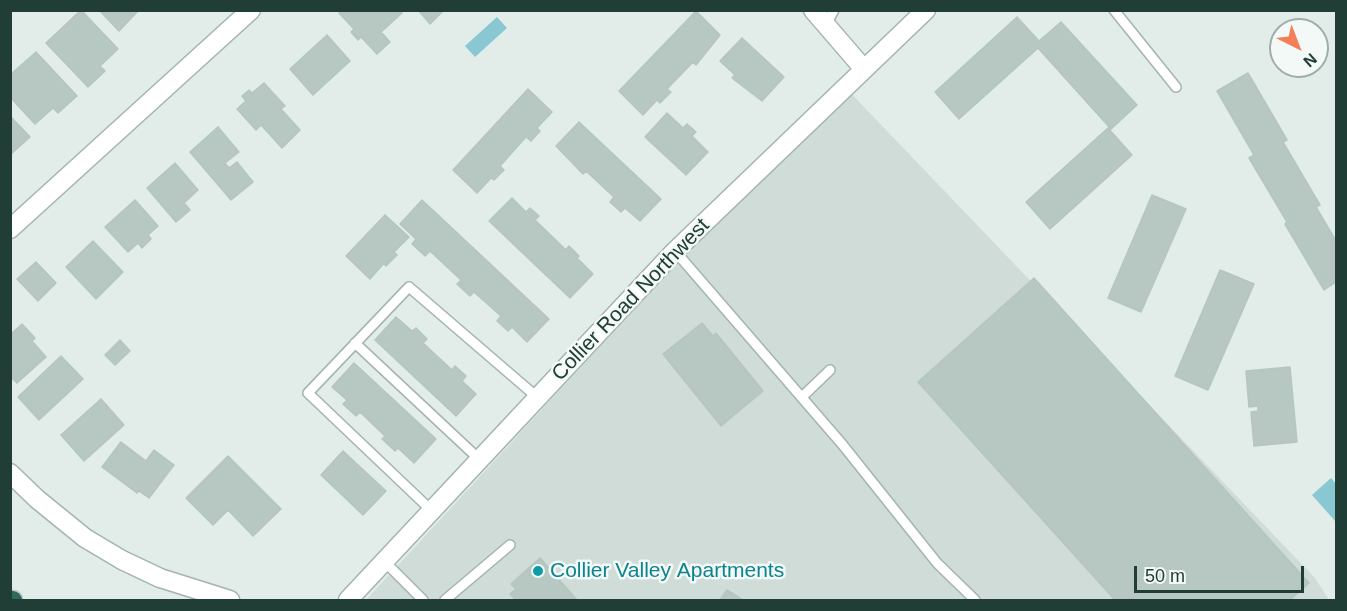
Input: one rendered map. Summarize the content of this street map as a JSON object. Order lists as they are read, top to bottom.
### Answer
{
  "streets": {
    "street": ["Collier Road Northwest"]
  },
  "places": ["Collier Valley Apartments"],
  "scale_bar": "50 m",
  "north": "bottom right"
}
